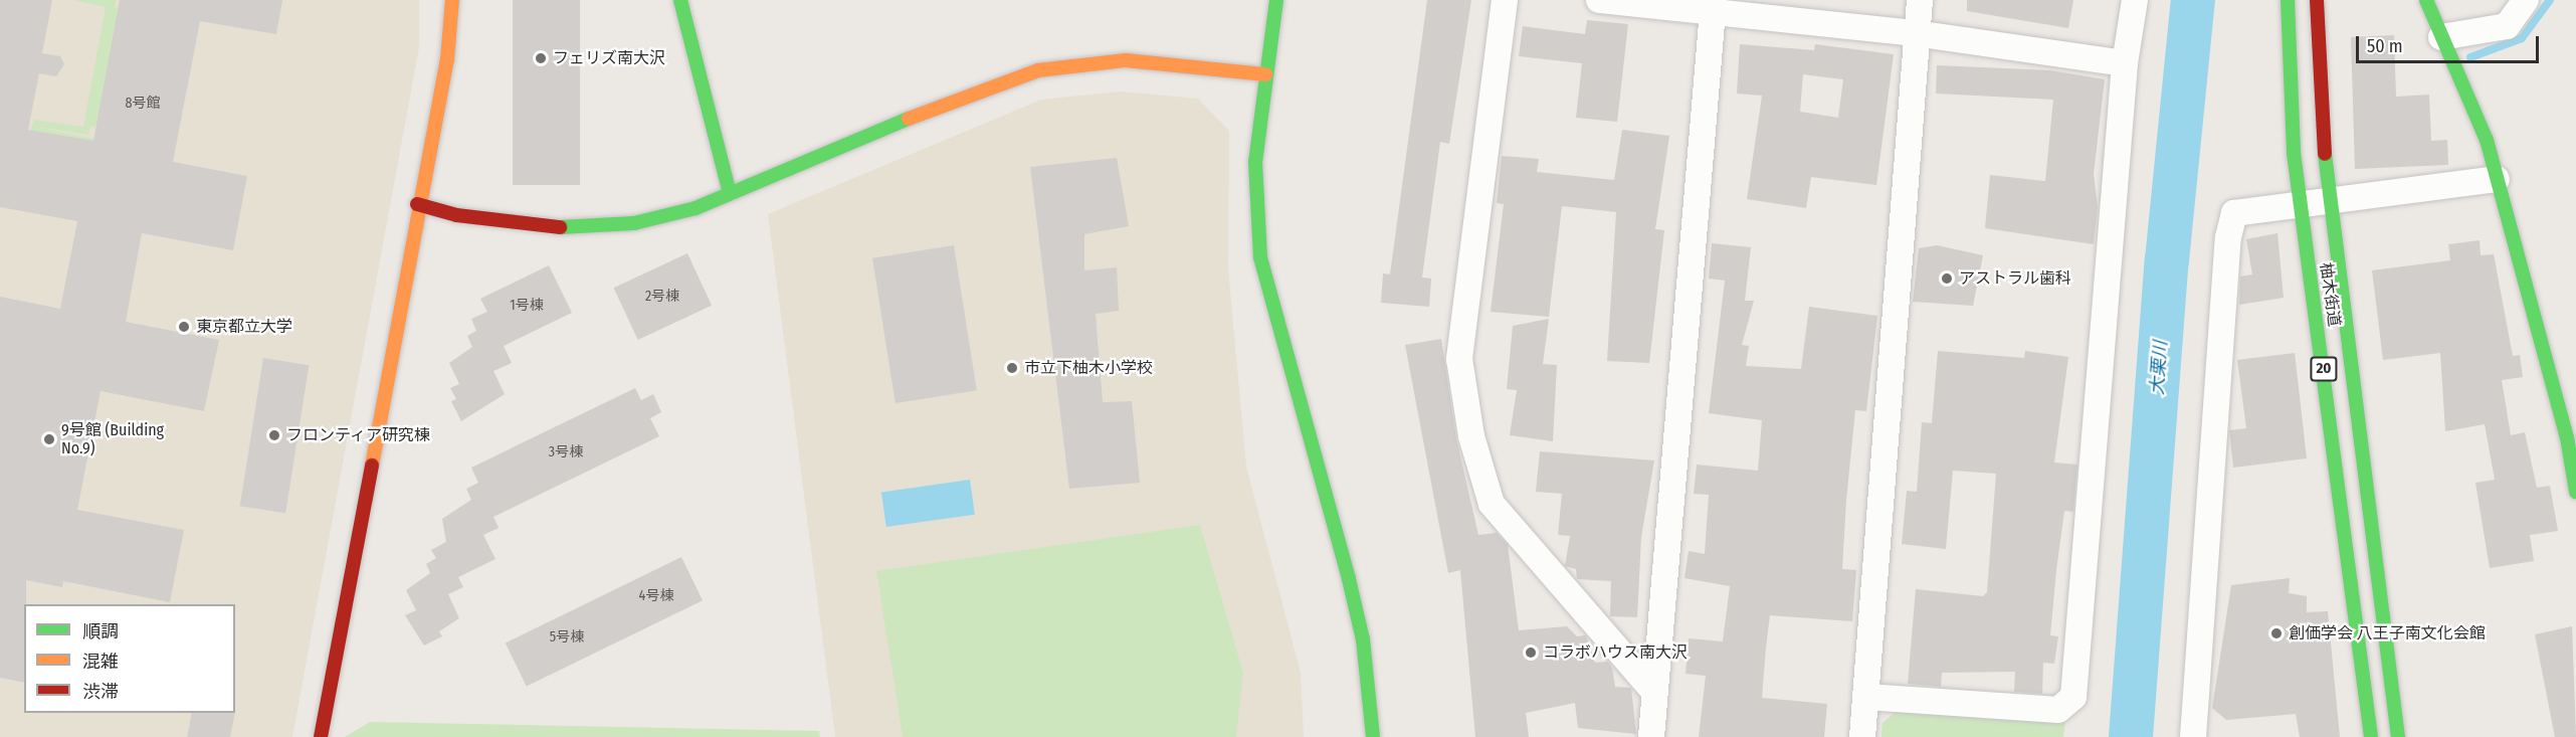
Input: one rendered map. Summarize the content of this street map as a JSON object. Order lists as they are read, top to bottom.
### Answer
{
  "streets": {
    "street": ["柚木街道", "20"]
  },
  "water": ["大栗川"],
  "places": [
    "フェリズ南大沢",
    "アストラル歯科",
    "東京都立大学",
    "市立下柚木小学校",
    "フロンティア研究棟",
    "9号館 (Building No.9)",
    "創価学会 八王子南文化会館",
    "コラボハウス南大沢"
  ],
  "house_numbers": [
    "8号館",
    "2号棟",
    "1号棟",
    "3号棟",
    "4号棟",
    "5号棟"
  ],
  "legend": ["順調", "混雑", "渋滞"],
  "scale_bar": "50 m"
}
